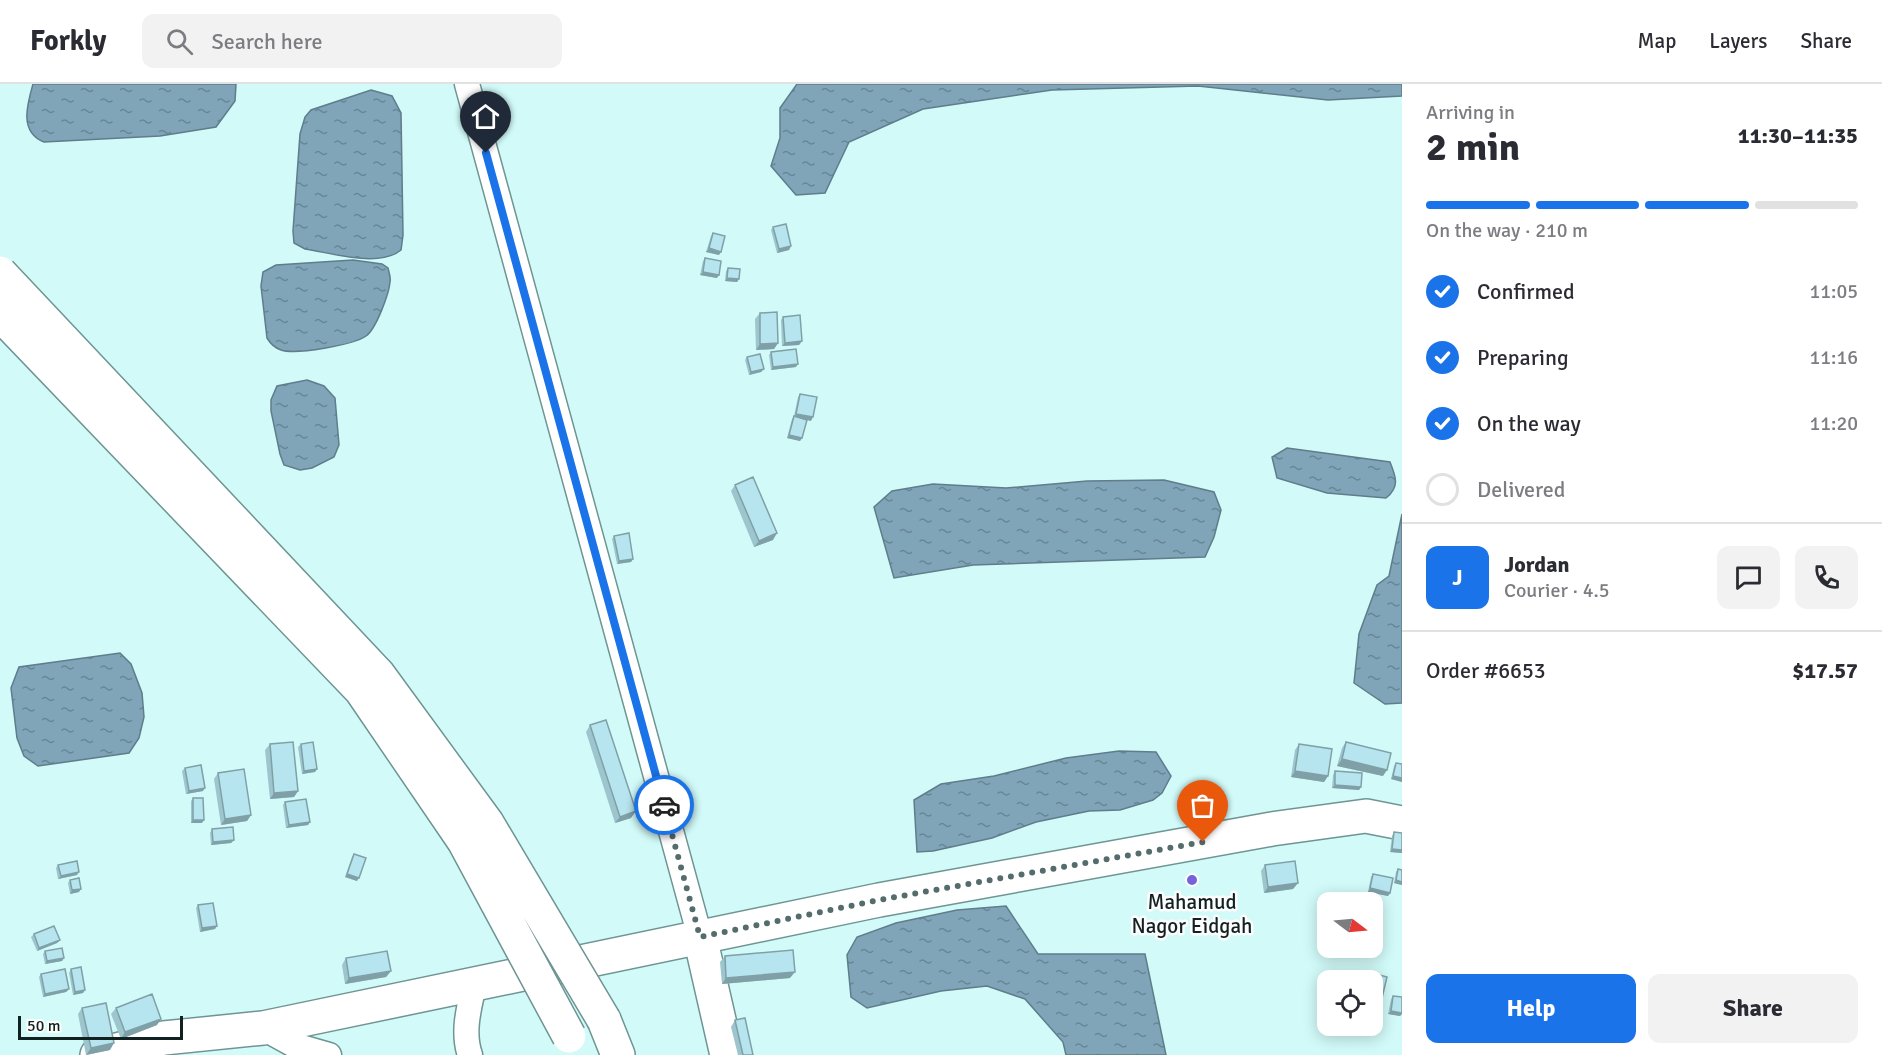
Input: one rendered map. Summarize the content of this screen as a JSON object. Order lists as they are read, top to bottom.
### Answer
{
  "places": ["Mahamud Nagor Eidgah"],
  "scale_bar": "50 m",
  "north": "right",
  "page": {
    "header": "Forkly",
    "search": "Search here",
    "nav": ["Map", "Layers", "Share"],
    "heading": ["2 min", "Arriving in", "11:30–11:35"],
    "panel": [
      "Jordan",
      "Courier · 4.5",
      "Order #6653",
      "$17.57"
    ],
    "bar": "On the way · 210 m",
    "list": [
      ["Confirmed", "11:05"],
      ["Preparing", "11:16"],
      ["On the way", "11:20"],
      "Delivered"
    ],
    "round": "J",
    "buttons": ["Help", "Share"],
    "scale": "50 m"
  }
}
